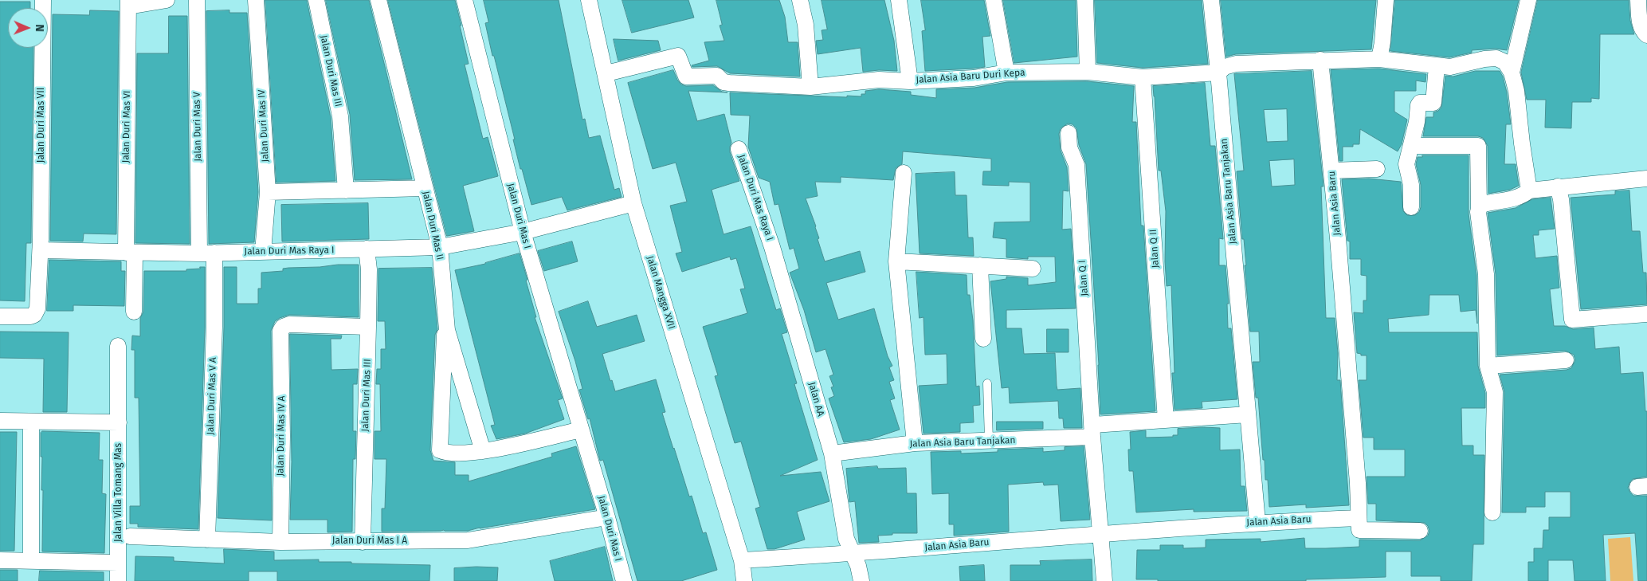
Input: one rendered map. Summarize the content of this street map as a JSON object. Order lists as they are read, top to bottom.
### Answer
{
  "streets": {
    "street": [
      "Jalan Duri Mas III",
      "Jalan Asia Baru Duri Kepa",
      "Jalan Duri Mas VII",
      "Jalan Duri Mas IV",
      "Jalan Duri Mas VI",
      "Jalan Duri Mas V",
      "Jalan Asia Baru Tanjakan",
      "Jalan Duri Mas Raya I",
      "Jalan Asia Baru",
      "Jalan Duri Mas I",
      "Jalan Duri Mas II",
      "Jalan Q II",
      "Jalan Q I",
      "Jalan Mangga XVII",
      "Jalan Duri Mas V A",
      "Jalan AA",
      "Jalan Duri Mas IV A",
      "Jalan Villa Tomang Mas",
      "Jalan Duri Mas I A"
    ]
  },
  "crossings": [
    ["Jalan Duri Mas III", "Jalan Duri Mas Raya I"],
    ["Jalan Duri Mas III", "Jalan Duri Mas IV A"],
    ["Jalan Duri Mas III", "Jalan Duri Mas I A"],
    ["Jalan Asia Baru Duri Kepa", "Jalan Asia Baru Tanjakan"],
    ["Jalan Asia Baru Duri Kepa", "Jalan Q II"],
    ["Jalan Asia Baru Duri Kepa", "Jalan Mangga XVII"],
    ["Jalan Duri Mas VII", "Jalan Duri Mas Raya I"],
    ["Jalan Duri Mas IV", "Jalan Duri Mas Raya I"],
    ["Jalan Duri Mas VI", "Jalan Duri Mas Raya I"],
    ["Jalan Duri Mas V", "Jalan Duri Mas Raya I"],
    ["Jalan Duri Mas V", "Jalan Duri Mas V A"],
    ["Jalan Asia Baru Tanjakan", "Jalan Asia Baru"],
    ["Jalan Asia Baru Tanjakan", "Jalan Q II"],
    ["Jalan Asia Baru Tanjakan", "Jalan Q I"],
    ["Jalan Asia Baru Tanjakan", "Jalan AA"],
    ["Jalan Duri Mas Raya I", "Jalan Duri Mas I"],
    ["Jalan Duri Mas Raya I", "Jalan Duri Mas II"],
    ["Jalan Duri Mas Raya I", "Jalan Mangga XVII"],
    ["Jalan Duri Mas Raya I", "Jalan Duri Mas V A"],
    ["Jalan Duri Mas Raya I", "Jalan AA"],
    ["Jalan Asia Baru", "Jalan Mangga XVII"],
    ["Jalan Asia Baru", "Jalan AA"],
    ["Jalan Duri Mas I", "Jalan Duri Mas I A"],
    ["Jalan Duri Mas V A", "Jalan Duri Mas I A"],
    ["Jalan Duri Mas IV A", "Jalan Duri Mas I A"]
  ],
  "north": "right"
}
